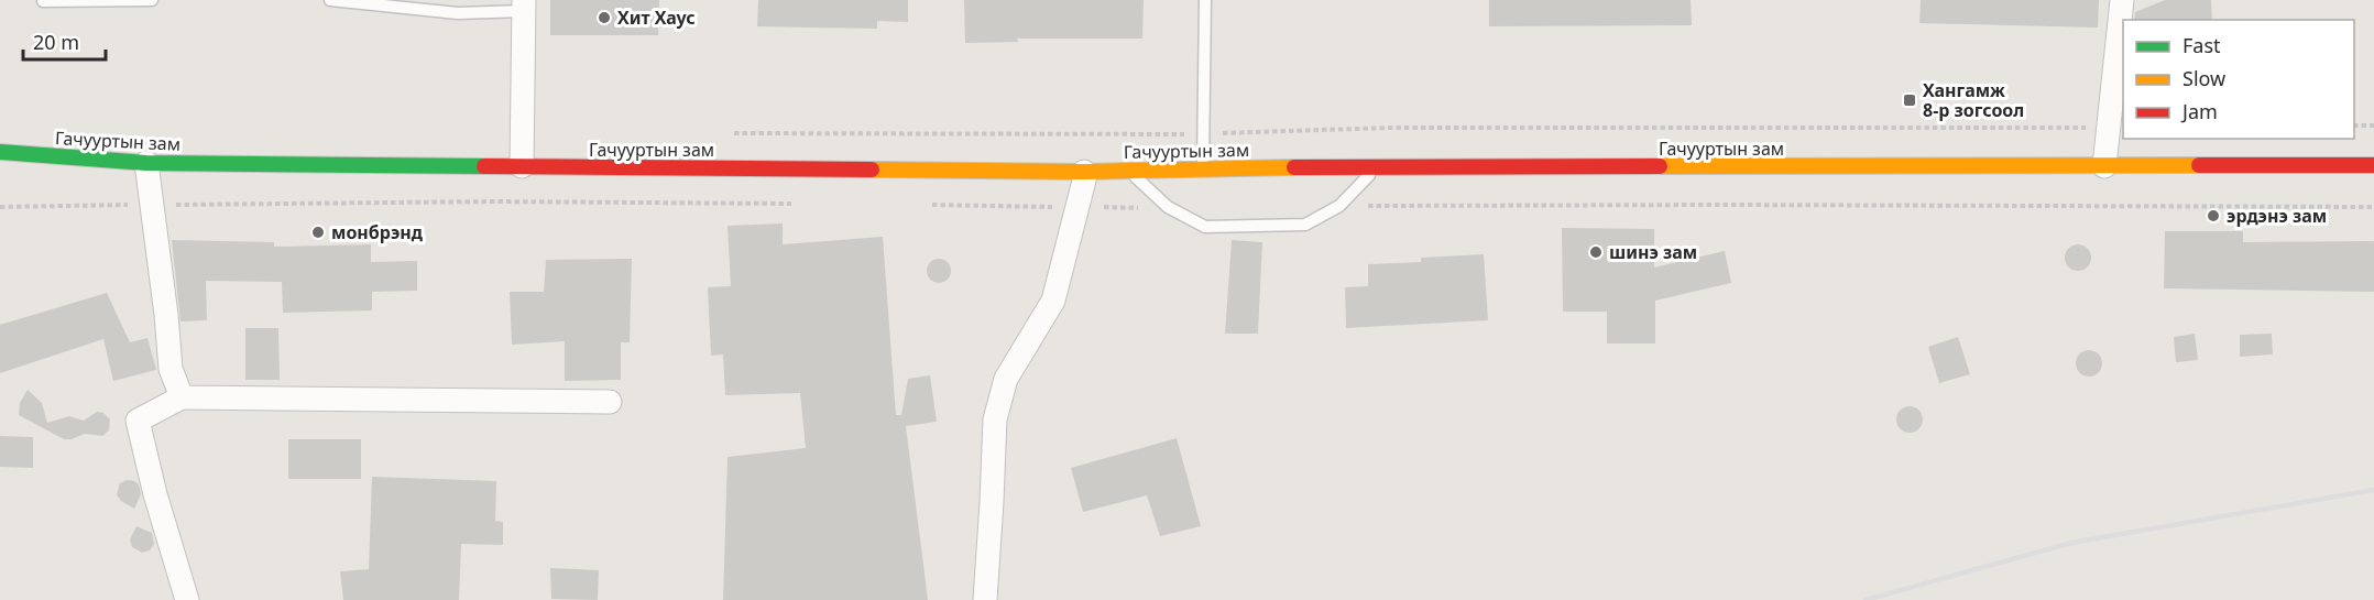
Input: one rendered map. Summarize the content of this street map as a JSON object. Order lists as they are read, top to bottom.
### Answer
{
  "streets": {
    "highway": ["Гачууртын зам"]
  },
  "places": {
    "other": [
      "Хит Хаус",
      "эрдэнэ зам",
      "монбрэнд",
      "шинэ зам"
    ],
    "transit": ["Хангамж 8-р зогсоол"]
  },
  "legend": ["Fast", "Slow", "Jam"],
  "scale_bar": "20 m"
}
